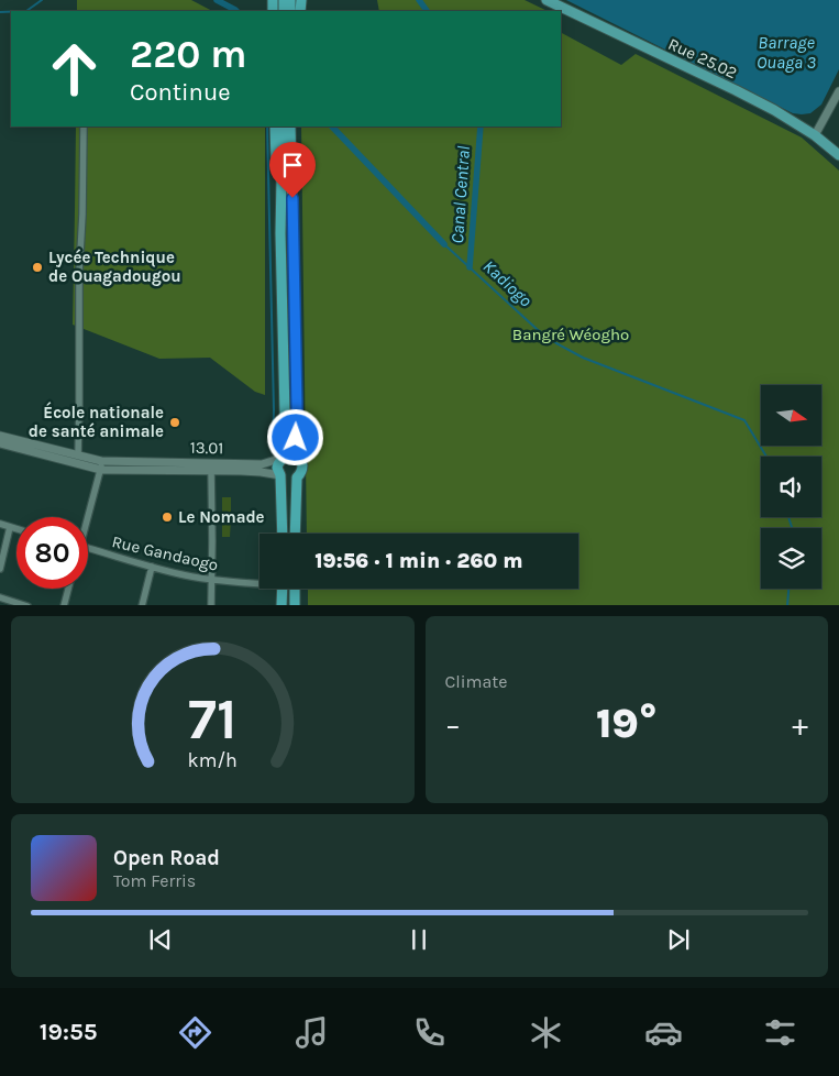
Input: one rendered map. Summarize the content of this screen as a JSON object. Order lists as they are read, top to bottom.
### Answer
{
  "streets": {
    "main road": ["Rue 25.02"],
    "street": ["13.01", "Rue Gandaogo"]
  },
  "water": ["Barrage Ouaga 3", "Canal Central", "Kadiogo"],
  "parks": ["Bangré Wéogho"],
  "places": ["Lycée Technique de Ouagadougou", "École nationale de santé animale", "Le Nomade"],
  "north": "right",
  "page": {
    "turn": ["220 m", "Continue"],
    "limit": "80",
    "trip": "19:56 · 1 min · 260 m",
    "tile": "Climate",
    "heat": ["−", "19°", "+"],
    "song": ["Open Road", "Tom Ferris"],
    "tabs": "19:55",
    "gauge": ["71", "km/h"]
  }
}
